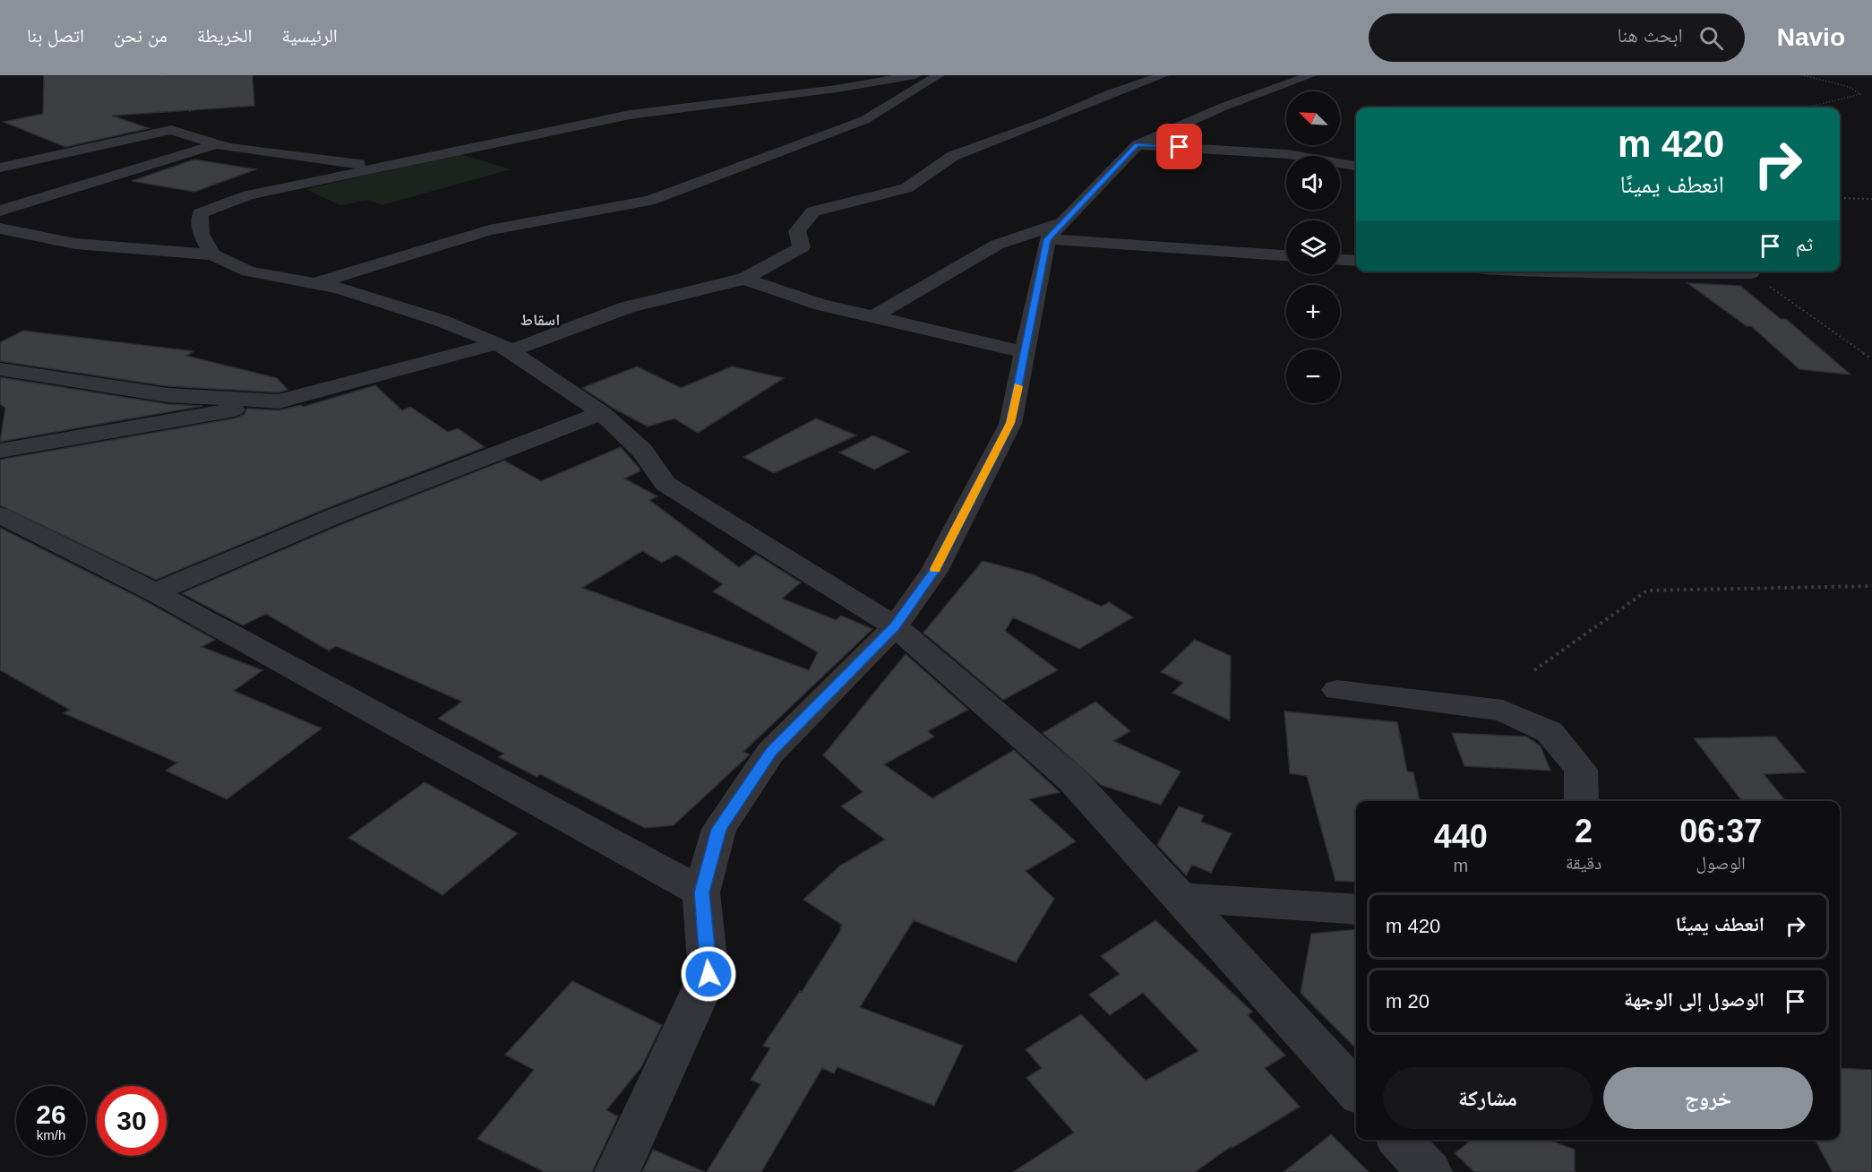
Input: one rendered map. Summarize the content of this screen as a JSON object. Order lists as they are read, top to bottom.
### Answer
{
  "districts": ["اسقاط"],
  "north": "top left",
  "page": {
    "header": "Navio",
    "search": "ابحث هنا",
    "nav": [
      "الرئيسية",
      "الخريطة",
      "من نحن",
      "اتصل بنا"
    ],
    "map_buttons": ["+", "−"],
    "turn": ["420 m", "انعطف يمينًا"],
    "then": "ثم",
    "eta": [
      "06:37",
      "الوصول",
      "2",
      "دقيقة",
      "440",
      "m"
    ],
    "list": [
      {
        "name": "انعطف يمينًا",
        "value": "420 m"
      },
      {
        "name": "الوصول إلى الوجهة",
        "value": "20 m"
      }
    ],
    "buttons": ["خروج", "مشاركة"],
    "speed": "26 km/h",
    "limit": "30"
  }
}
